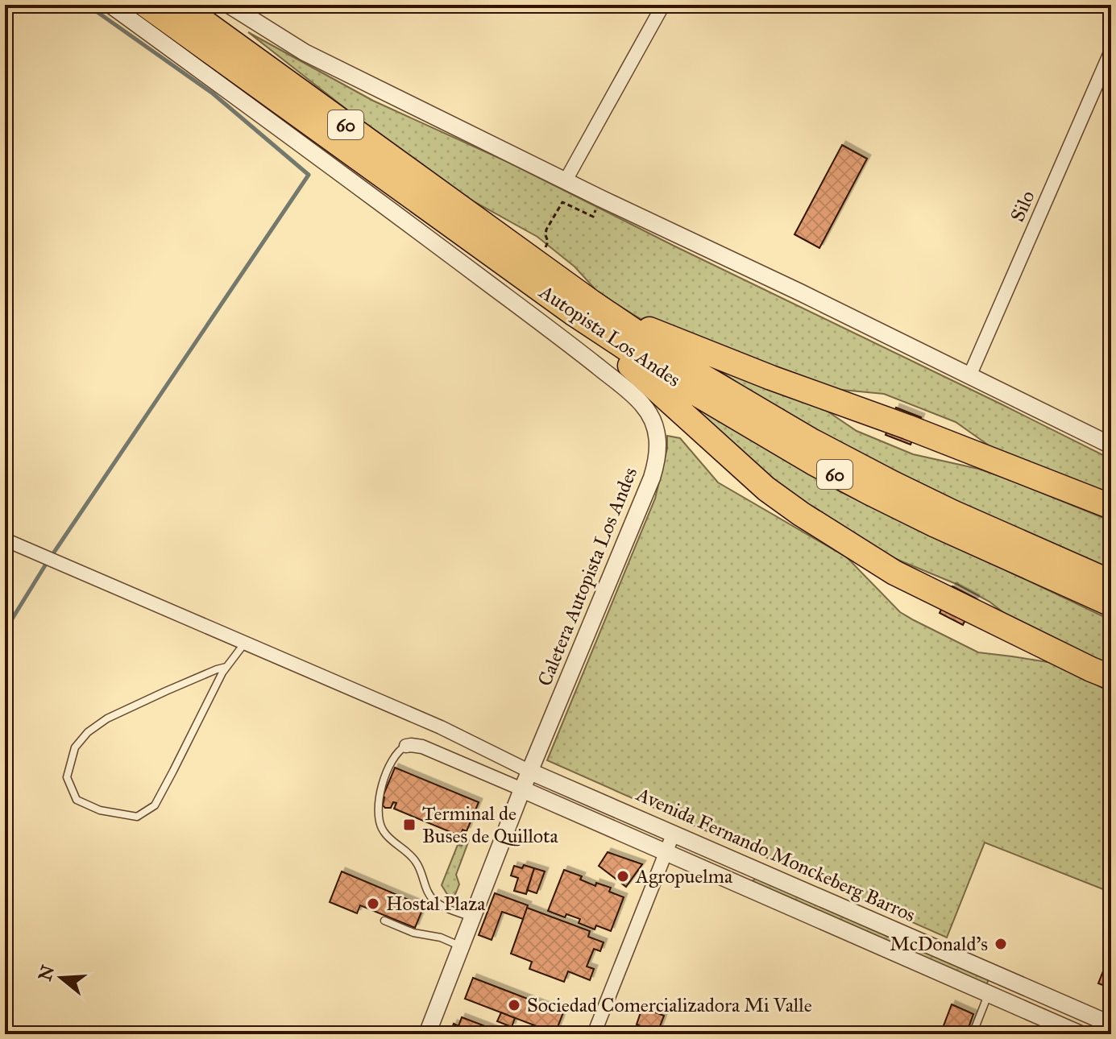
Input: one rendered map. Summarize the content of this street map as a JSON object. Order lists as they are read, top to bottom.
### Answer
{
  "streets": {
    "highway": ["60", "Autopista Los Andes"],
    "street": ["Silo", "Caletera Autopista Los Andes", "Avenida Fernando Monckeberg Barros"]
  },
  "crossings": [
    ["Caletera Autopista Los Andes", "Avenida Fernando Monckeberg Barros"]
  ],
  "places": {
    "transit": ["Terminal de Buses de Quillota"],
    "other": [
      "Agropuelma",
      "Hostal Plaza",
      "McDonald's",
      "Sociedad Comercializadora Mi Valle"
    ]
  },
  "north": "left"
}
